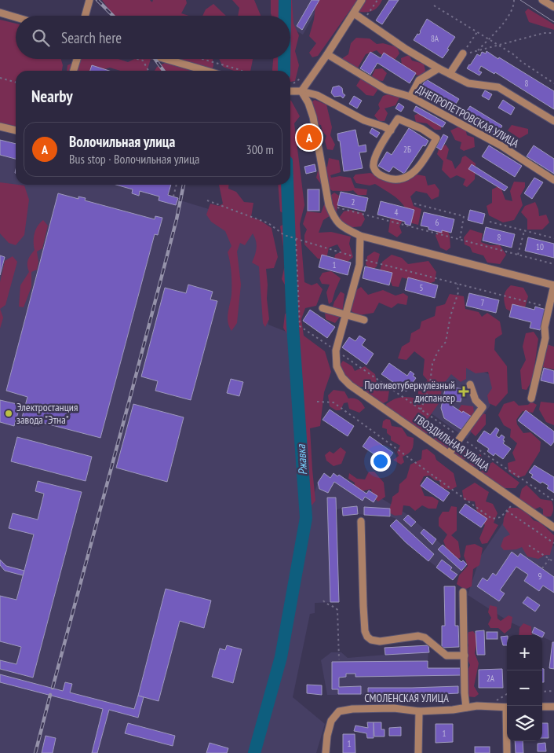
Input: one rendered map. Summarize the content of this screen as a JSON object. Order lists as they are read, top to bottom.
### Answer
{
  "streets": {
    "street": ["ДНЕПРОПЕТРОВСКАЯ УЛИЦА", "ГВОЗДИЛЬНАЯ УЛИЦА", "СМОЛЕНСКАЯ УЛИЦА"]
  },
  "water": ["Ржавка"],
  "places": {
    "health": ["Противотуберкулёзный диспансер"],
    "other": ["Электростанция завода \"Этна\""]
  },
  "house_numbers": [
    "8А",
    "8",
    "2Б",
    "2",
    "4",
    "6",
    "8",
    "10",
    "1",
    "5",
    "7",
    "9",
    "2А",
    "1",
    "1"
  ],
  "page": {
    "search": "Search here",
    "heading": "Nearby",
    "list": [
      {
        "mark": "A",
        "name": "Волочильная улица",
        "note": "Bus stop · Волочильная улица",
        "value": "300 m"
      }
    ],
    "pins": "A",
    "map_buttons": ["+", "−"]
  }
}
